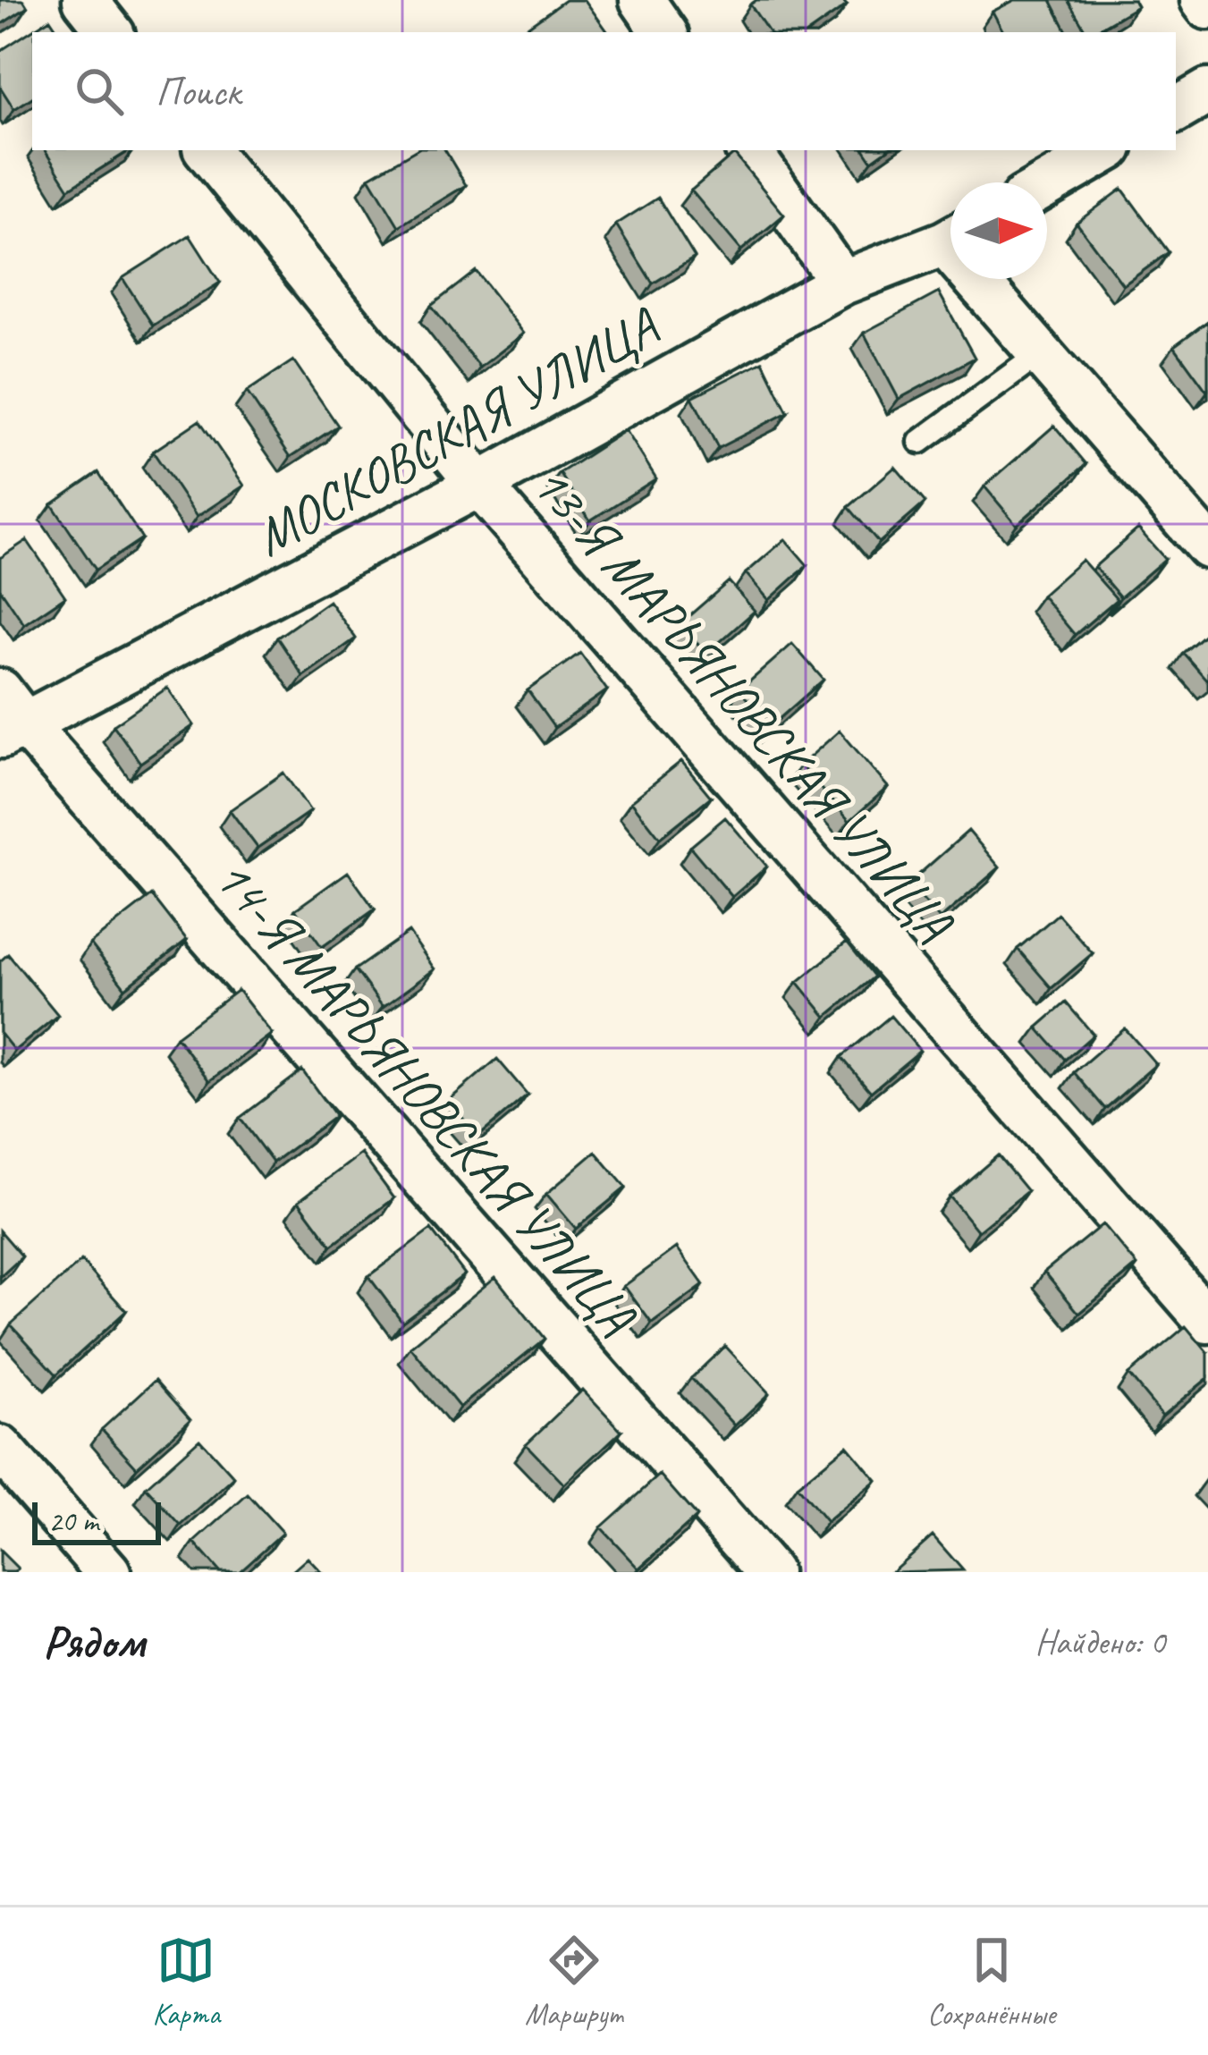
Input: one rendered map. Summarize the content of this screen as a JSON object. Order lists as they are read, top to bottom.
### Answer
{
  "streets": {
    "street": ["МОСКОВСКАЯ УЛИЦА", "13-Я МАРЬЯНОВСКАЯ УЛИЦА", "14-Я МАРЬЯНОВСКАЯ УЛИЦА"]
  },
  "crossings": [
    ["МОСКОВСКАЯ УЛИЦА", "13-Я МАРЬЯНОВСКАЯ УЛИЦА"],
    ["МОСКОВСКАЯ УЛИЦА", "14-Я МАРЬЯНОВСКАЯ УЛИЦА"]
  ],
  "scale_bar": "20 m",
  "north": "right",
  "page": {
    "search": "Поиск",
    "scale": "20 m",
    "heading": ["Рядом", "Найдено: 0"],
    "nav": ["Карта", "Маршрут", "Сохранённые"]
  }
}
